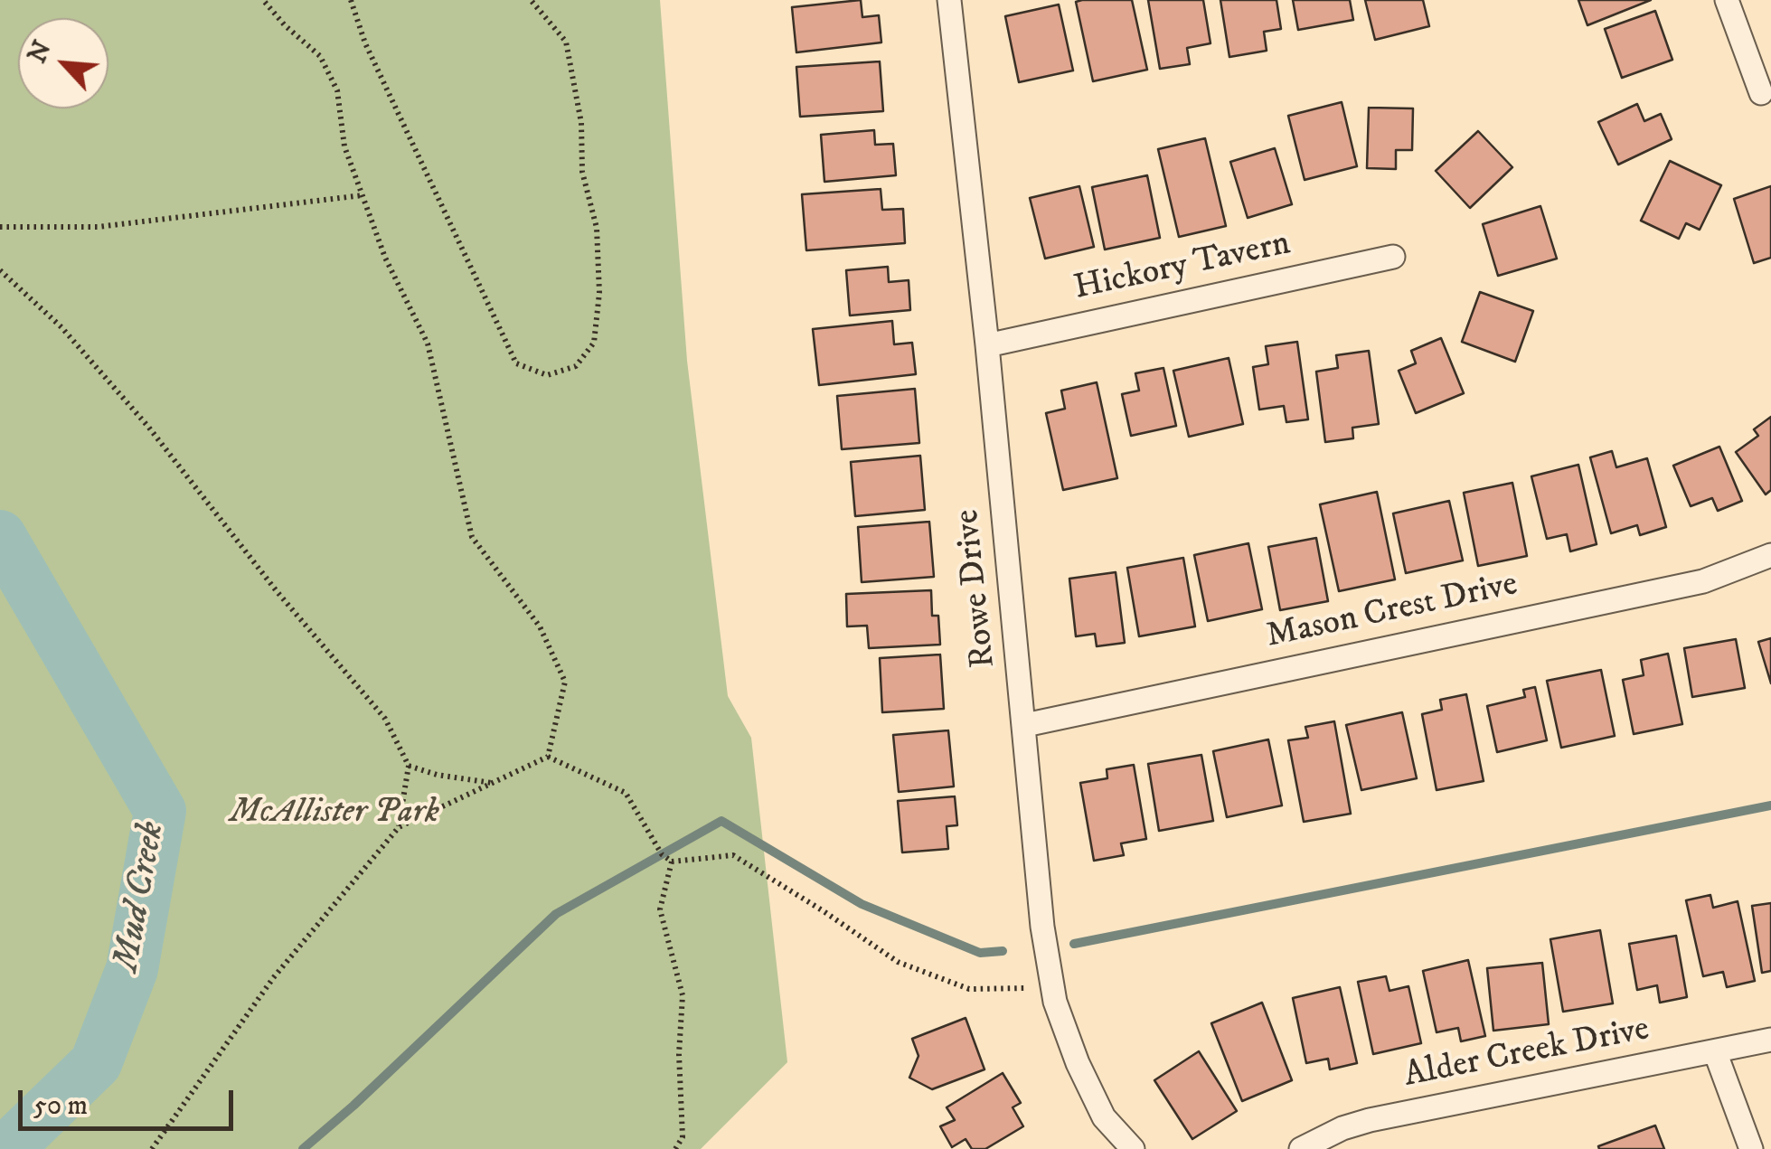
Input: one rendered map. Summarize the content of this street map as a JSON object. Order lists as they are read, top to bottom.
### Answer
{
  "streets": {
    "street": [
      "Hickory Tavern",
      "Rowe Drive",
      "Mason Crest Drive",
      "Alder Creek Drive"
    ]
  },
  "crossings": [
    ["Hickory Tavern", "Rowe Drive"],
    ["Rowe Drive", "Mason Crest Drive"]
  ],
  "water": ["Mud Creek"],
  "parks": ["McAllister Park"],
  "scale_bar": "50 m",
  "north": "top left"
}
